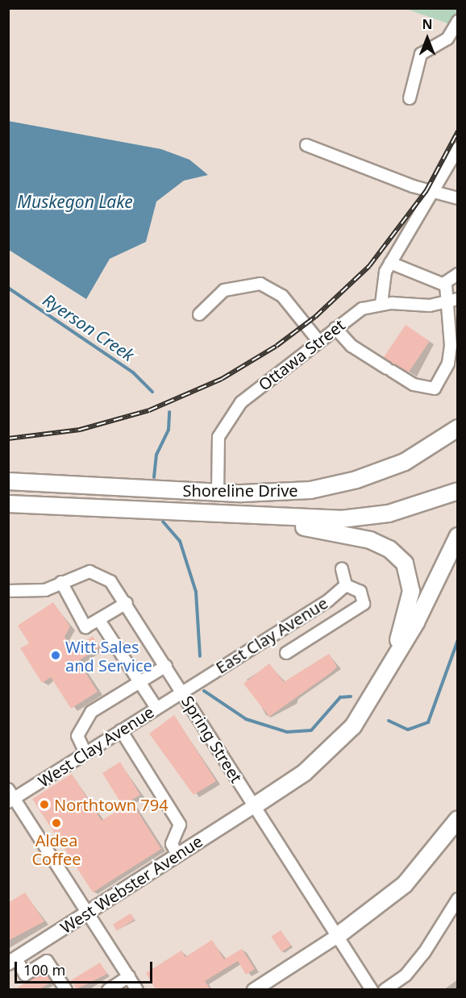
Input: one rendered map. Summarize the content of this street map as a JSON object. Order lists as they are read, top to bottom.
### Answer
{
  "streets": {
    "highway": ["Shoreline Drive"],
    "main road": ["West Webster Avenue"],
    "street": [
      "Ottawa Street",
      "East Clay Avenue",
      "Spring Street",
      "West Clay Avenue"
    ]
  },
  "crossings": [
    ["Ottawa Street", "Shoreline Drive"],
    ["East Clay Avenue", "Spring Street"],
    ["East Clay Avenue", "West Clay Avenue"],
    ["Spring Street", "West Clay Avenue"],
    ["Spring Street", "West Webster Avenue"]
  ],
  "water": ["Muskegon Lake", "Ryerson Creek"],
  "places": ["Witt Sales and Service", "Northtown 794", "Aldea Coffee"],
  "scale_bar": "100 m",
  "north": "top"
}
